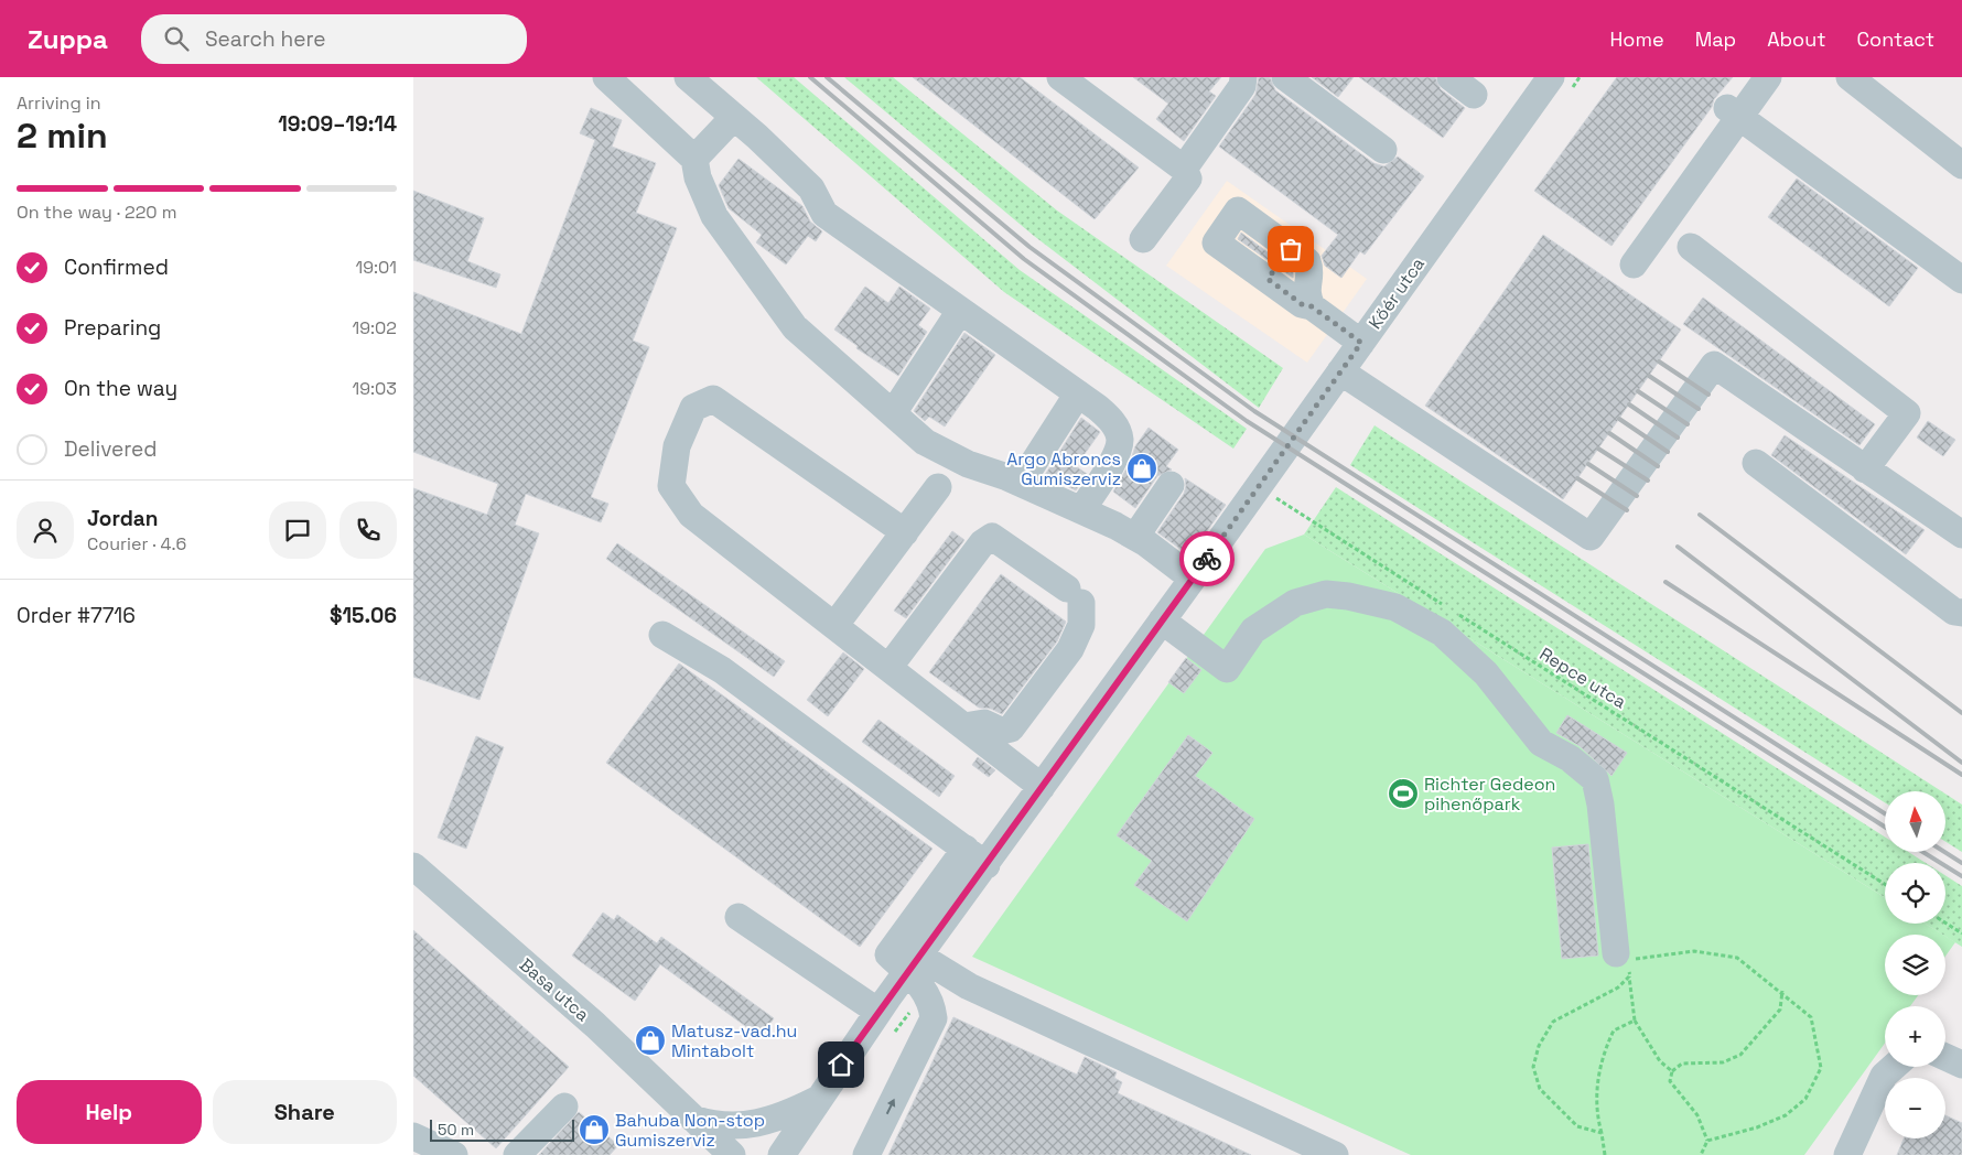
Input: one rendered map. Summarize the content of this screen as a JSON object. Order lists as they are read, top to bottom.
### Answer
{
  "streets": {
    "street": ["Kőér utca", "Basa utca"],
    "path": ["Repce utca"]
  },
  "places": {
    "shop": ["Argo Abroncs Gumiszerviz", "Matusz-vad.hu Mintabolt", "Bahuba Non-stop Gumiszerviz"],
    "sports": ["Richter Gedeon pihenőpark"]
  },
  "scale_bar": "50 m",
  "north": "top",
  "page": {
    "header": "Zuppa",
    "search": "Search here",
    "nav": [
      "Home",
      "Map",
      "About",
      "Contact"
    ],
    "heading": ["2 min", "Arriving in", "19:09–19:14"],
    "panel": [
      "Jordan",
      "Courier · 4.6",
      "Order #7716",
      "$15.06"
    ],
    "bar": "On the way · 220 m",
    "list": [
      ["Confirmed", "19:01"],
      ["Preparing", "19:02"],
      ["On the way", "19:03"],
      "Delivered"
    ],
    "map_buttons": ["+", "−"],
    "buttons": ["Help", "Share"],
    "scale": "50 m"
  }
}
